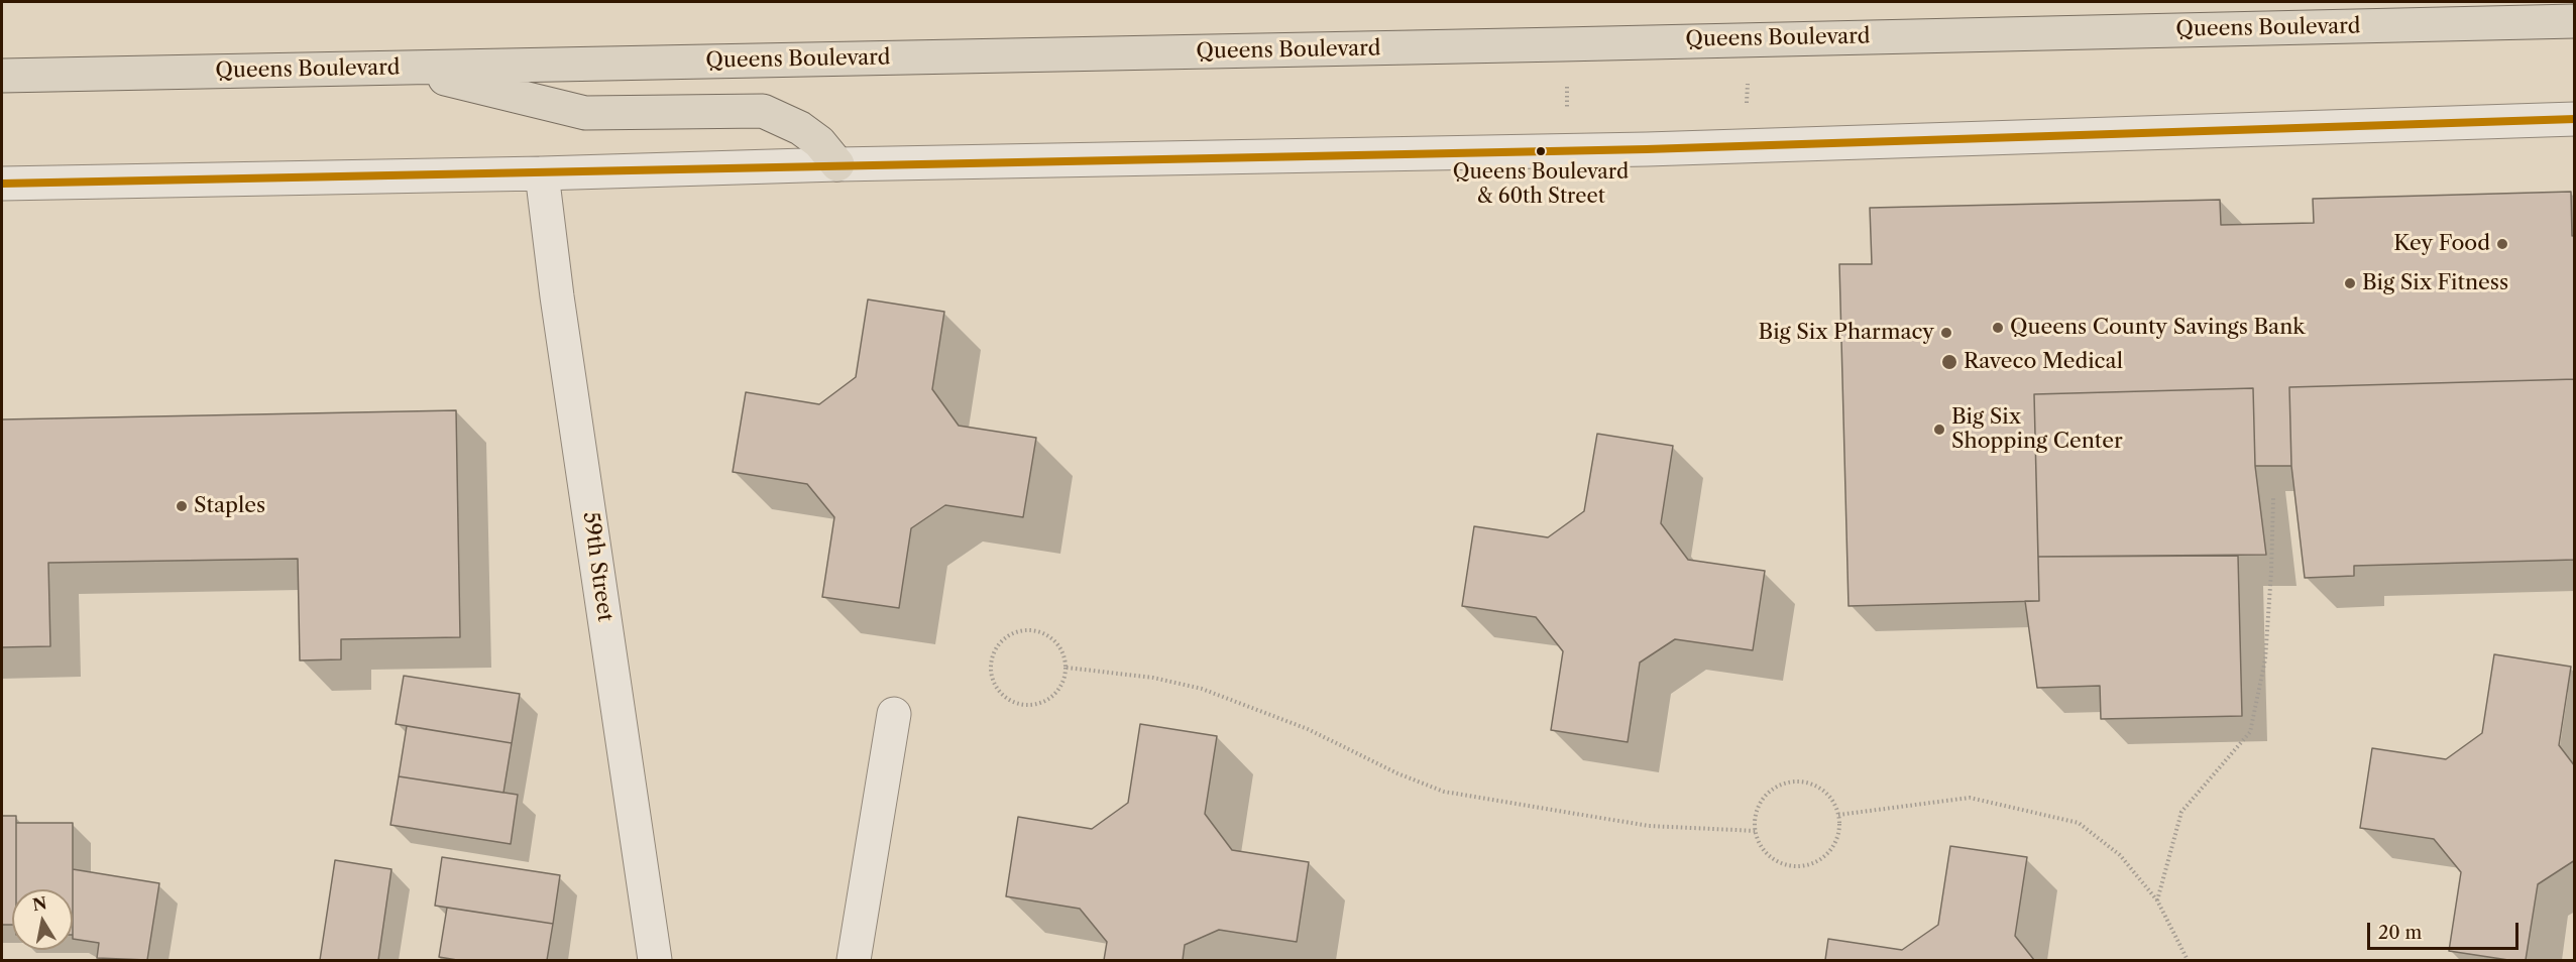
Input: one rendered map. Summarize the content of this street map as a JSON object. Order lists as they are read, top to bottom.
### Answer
{
  "streets": {
    "main road": ["Queens Boulevard"],
    "street": ["59th Street"]
  },
  "places": [
    "Queens Boulevard & 60th Street",
    "Key Food",
    "Big Six Fitness",
    "Queens County Savings Bank",
    "Big Six Pharmacy",
    "Raveco Medical",
    "Big Six Shopping Center",
    "Staples"
  ],
  "scale_bar": "20 m",
  "north": "top"
}
